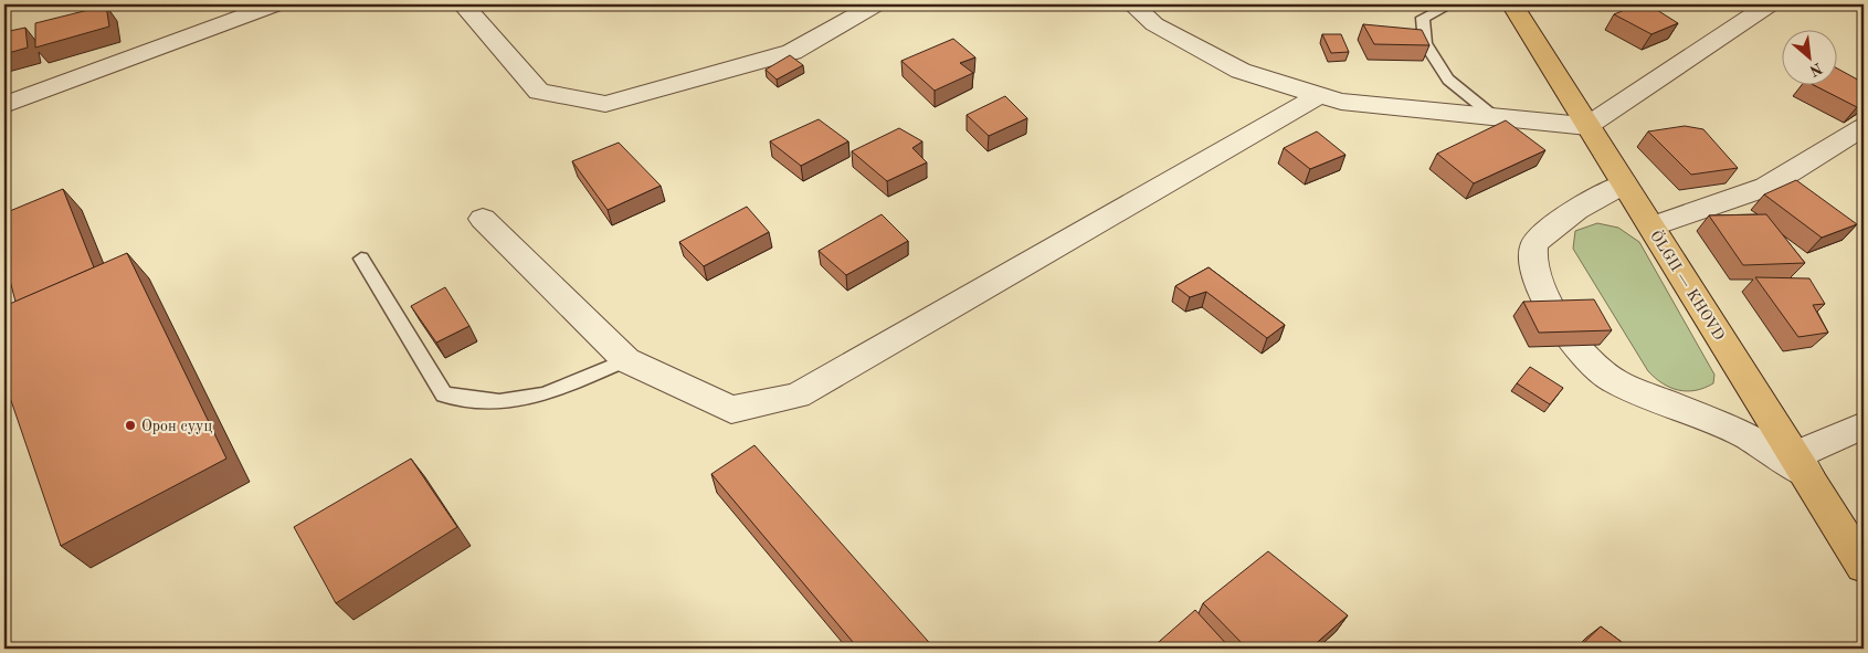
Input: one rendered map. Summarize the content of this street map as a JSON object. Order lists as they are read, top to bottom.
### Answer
{
  "streets": {
    "highway": ["ÖLGII — KHOVD"]
  },
  "places": ["Орон сууц"],
  "north": "bottom right"
}
